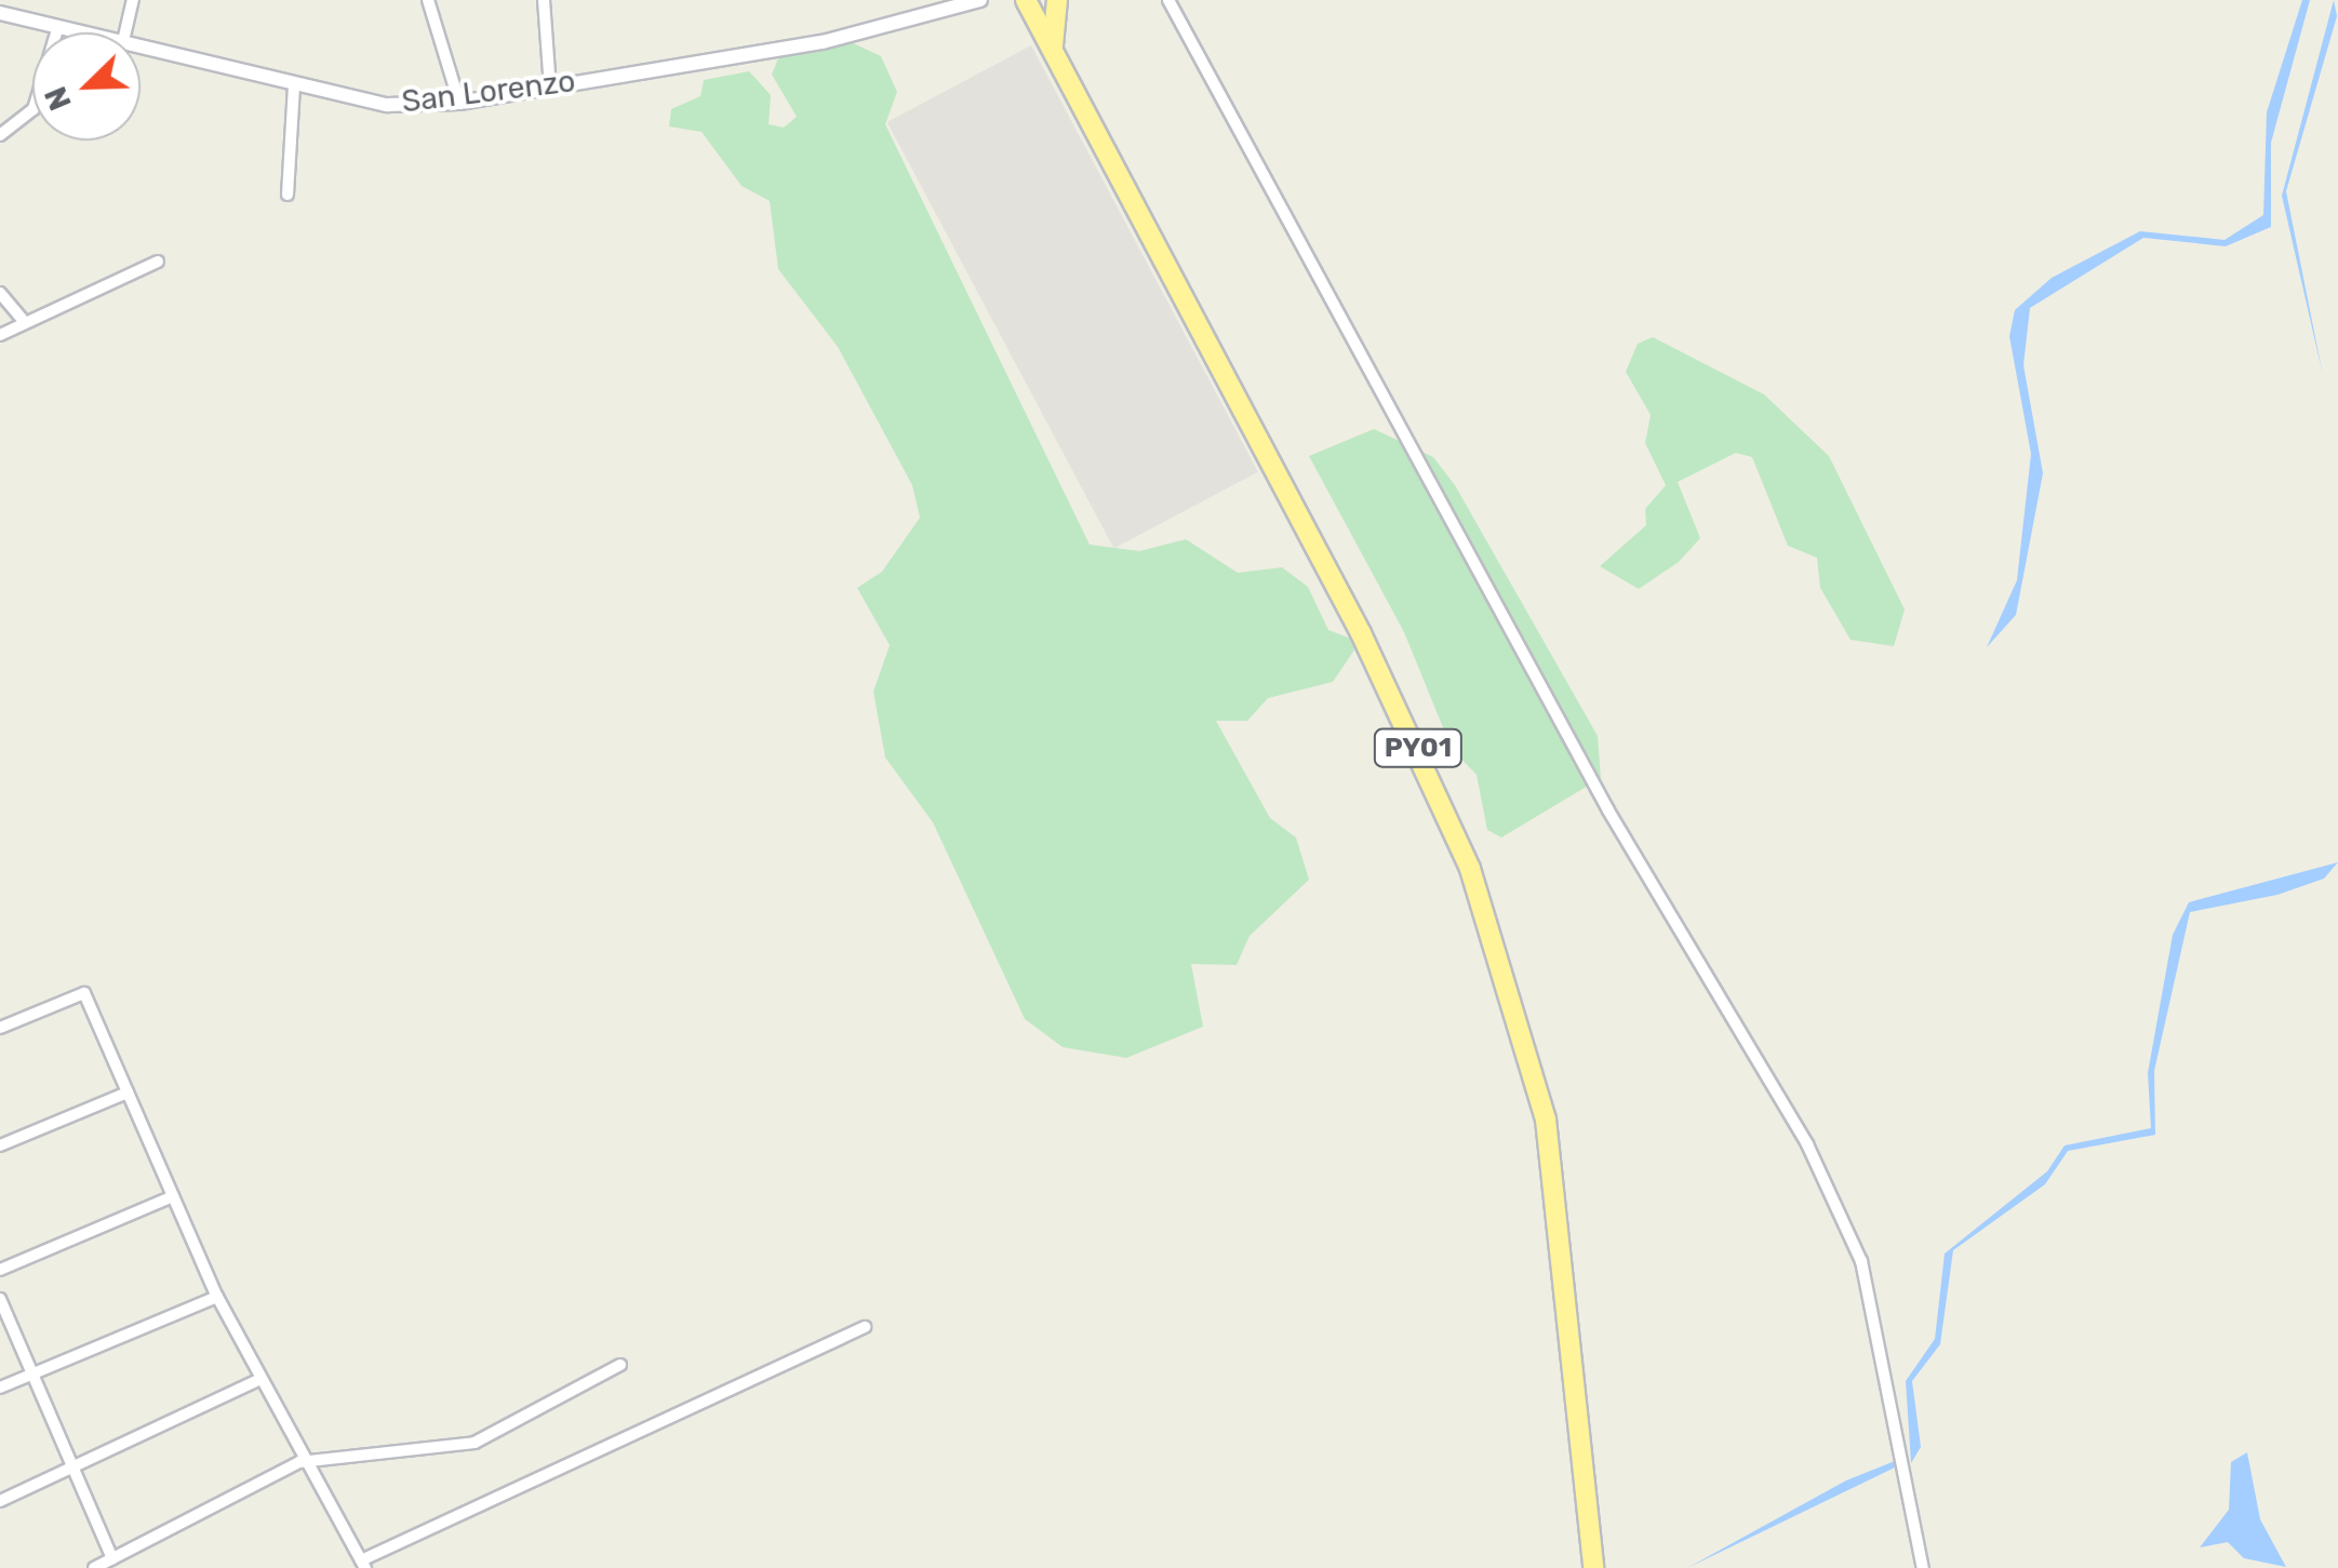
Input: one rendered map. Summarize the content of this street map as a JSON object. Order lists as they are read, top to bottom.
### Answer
{
  "streets": {
    "highway": ["PY01"],
    "street": ["San Lorenzo"]
  },
  "north": "bottom left"
}
